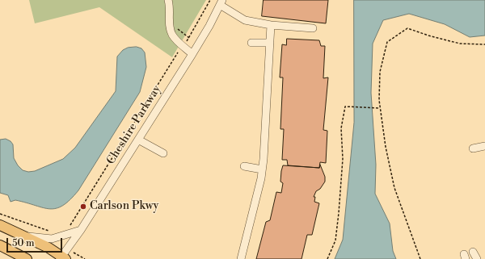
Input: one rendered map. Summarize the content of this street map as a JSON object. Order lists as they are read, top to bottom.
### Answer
{
  "streets": {
    "street": ["Cheshire Parkway"]
  },
  "places": ["Carlson Pkwy"],
  "scale_bar": "50 m"
}
